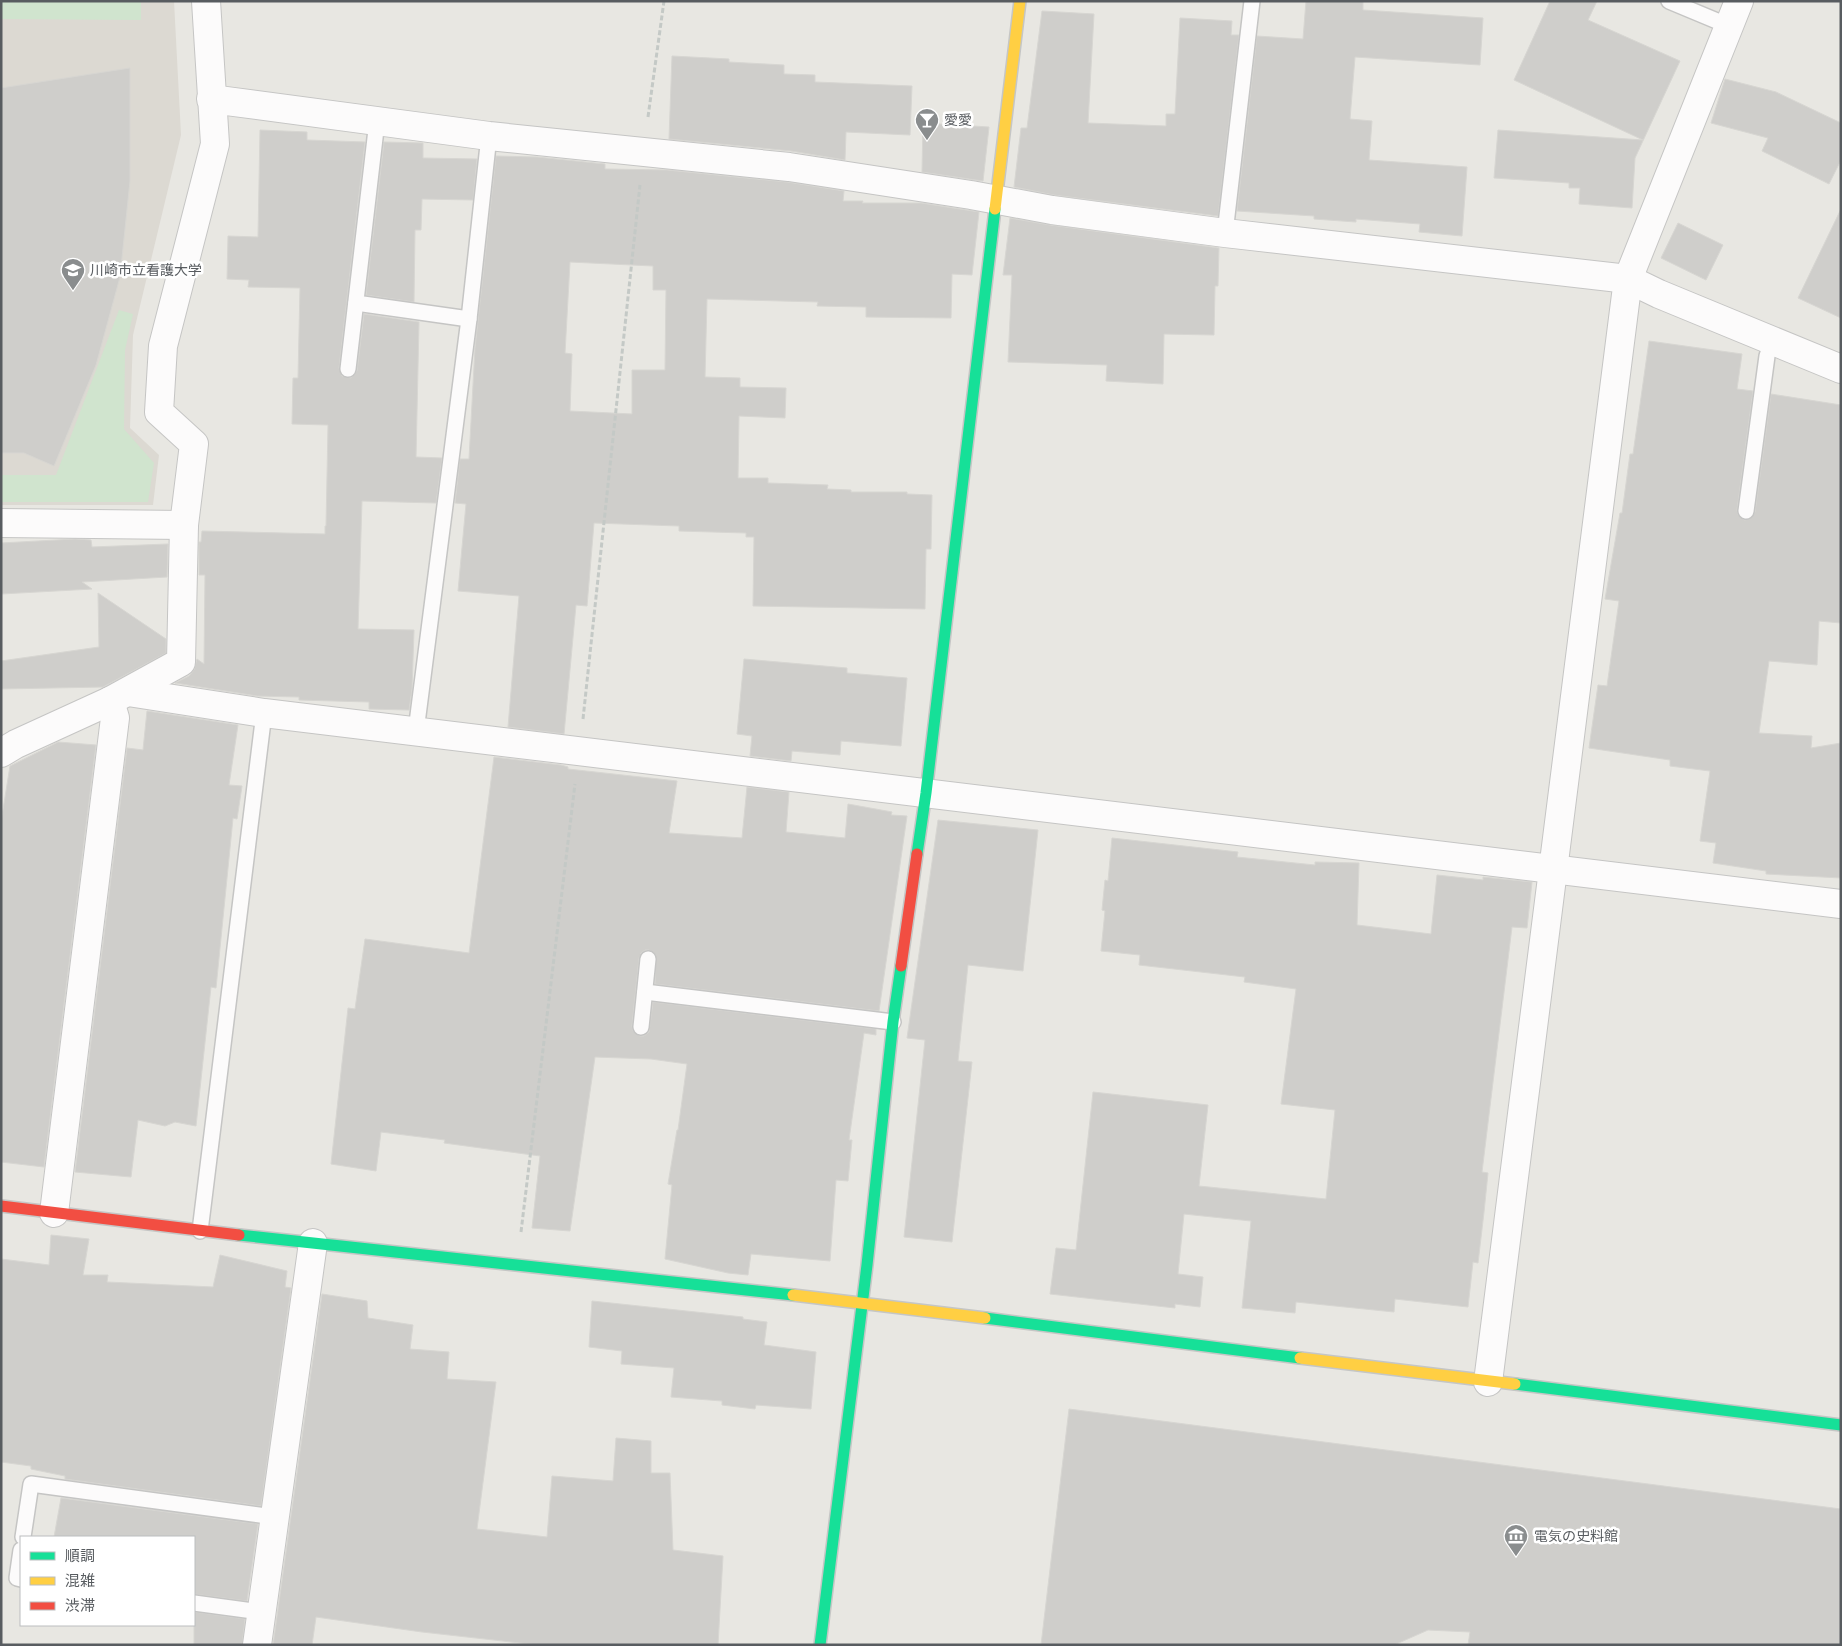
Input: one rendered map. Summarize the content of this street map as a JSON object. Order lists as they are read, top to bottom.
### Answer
{
  "places": {
    "bar": ["愛愛"],
    "school or university": ["川崎市立看護大学"],
    "museum": ["電気の史料館"]
  },
  "legend": ["順調", "混雑", "渋滞"]
}
